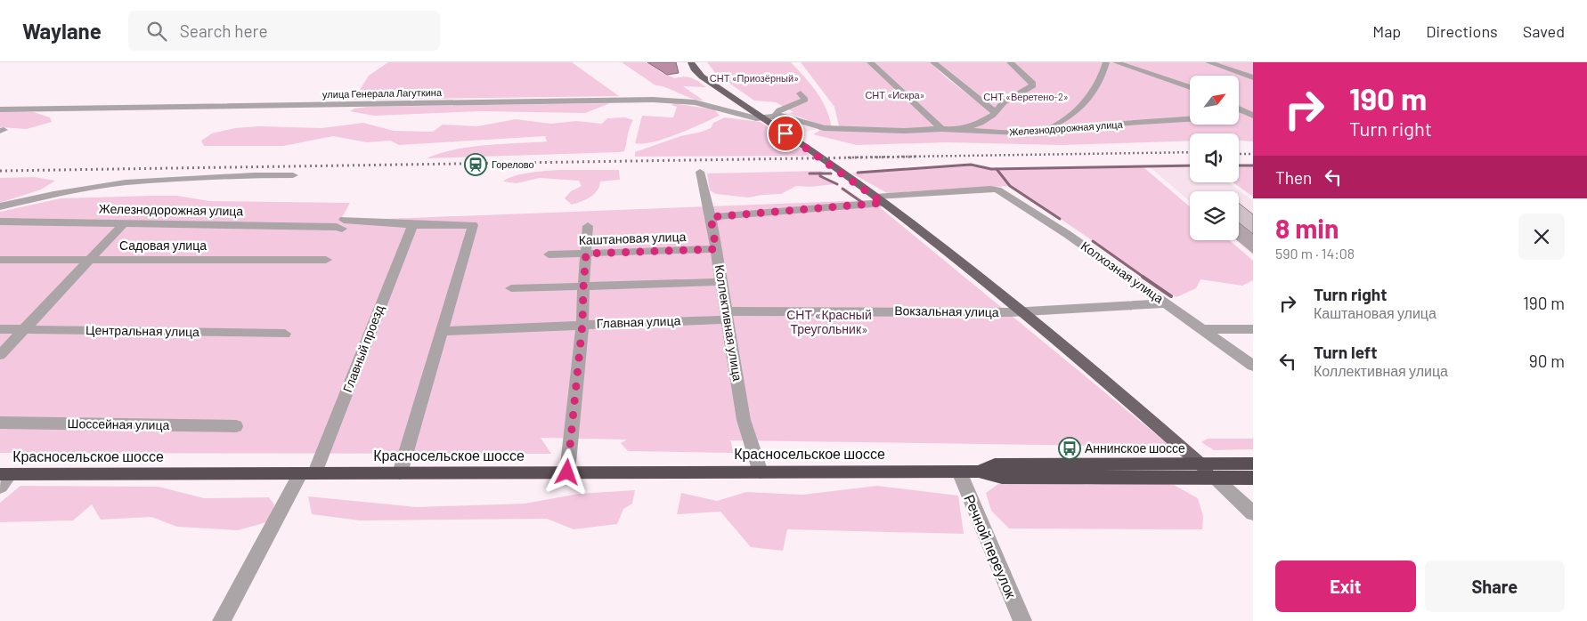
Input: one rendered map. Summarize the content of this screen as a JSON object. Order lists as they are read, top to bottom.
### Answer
{
  "streets": {
    "highway": ["Красносельское шоссе"],
    "street": [
      "улица Генерала Лагуткина",
      "Железнодорожная улица",
      "Каштановая улица",
      "Садовая улица",
      "Колхозная улица",
      "Вокзальная улица",
      "Главная улица",
      "Коллективная улица",
      "Центральная улица",
      "Главный проезд",
      "Шоссейная улица",
      "Речной переулок"
    ]
  },
  "crossings": [
    ["Железнодорожная улица", "Главная улица"],
    ["Железнодорожная улица", "Главный проезд"],
    ["Каштановая улица", "Коллективная улица"],
    ["Колхозная улица", "Вокзальная улица"],
    ["Вокзальная улица", "Главная улица"],
    ["Вокзальная улица", "Коллективная улица"],
    ["Главная улица", "Коллективная улица"],
    ["Коллективная улица", "Красносельское шоссе"],
    ["Главный проезд", "Красносельское шоссе"],
    ["Красносельское шоссе", "Речной переулок"]
  ],
  "parks": [
    "СНТ «Приозёрный»",
    "СНТ «Искра»",
    "СНТ «Веретено-2»",
    "СНТ «Красный Треугольник»"
  ],
  "places": {
    "station": ["Горелово"],
    "bus stop": ["Аннинское шоссе"]
  },
  "north": "top right",
  "page": {
    "header": "Waylane",
    "search": "Search here",
    "nav": ["Map", "Directions", "Saved"],
    "turn": ["190 m", "Turn right"],
    "then": "Then",
    "heading": ["8 min", "590 m · 14:08"],
    "list": [
      {
        "name": "Turn right",
        "note": "Каштановая улица",
        "value": "190 m"
      },
      {
        "name": "Turn left",
        "note": "Коллективная улица",
        "value": "90 m"
      }
    ],
    "buttons": ["Exit", "Share"]
  }
}
